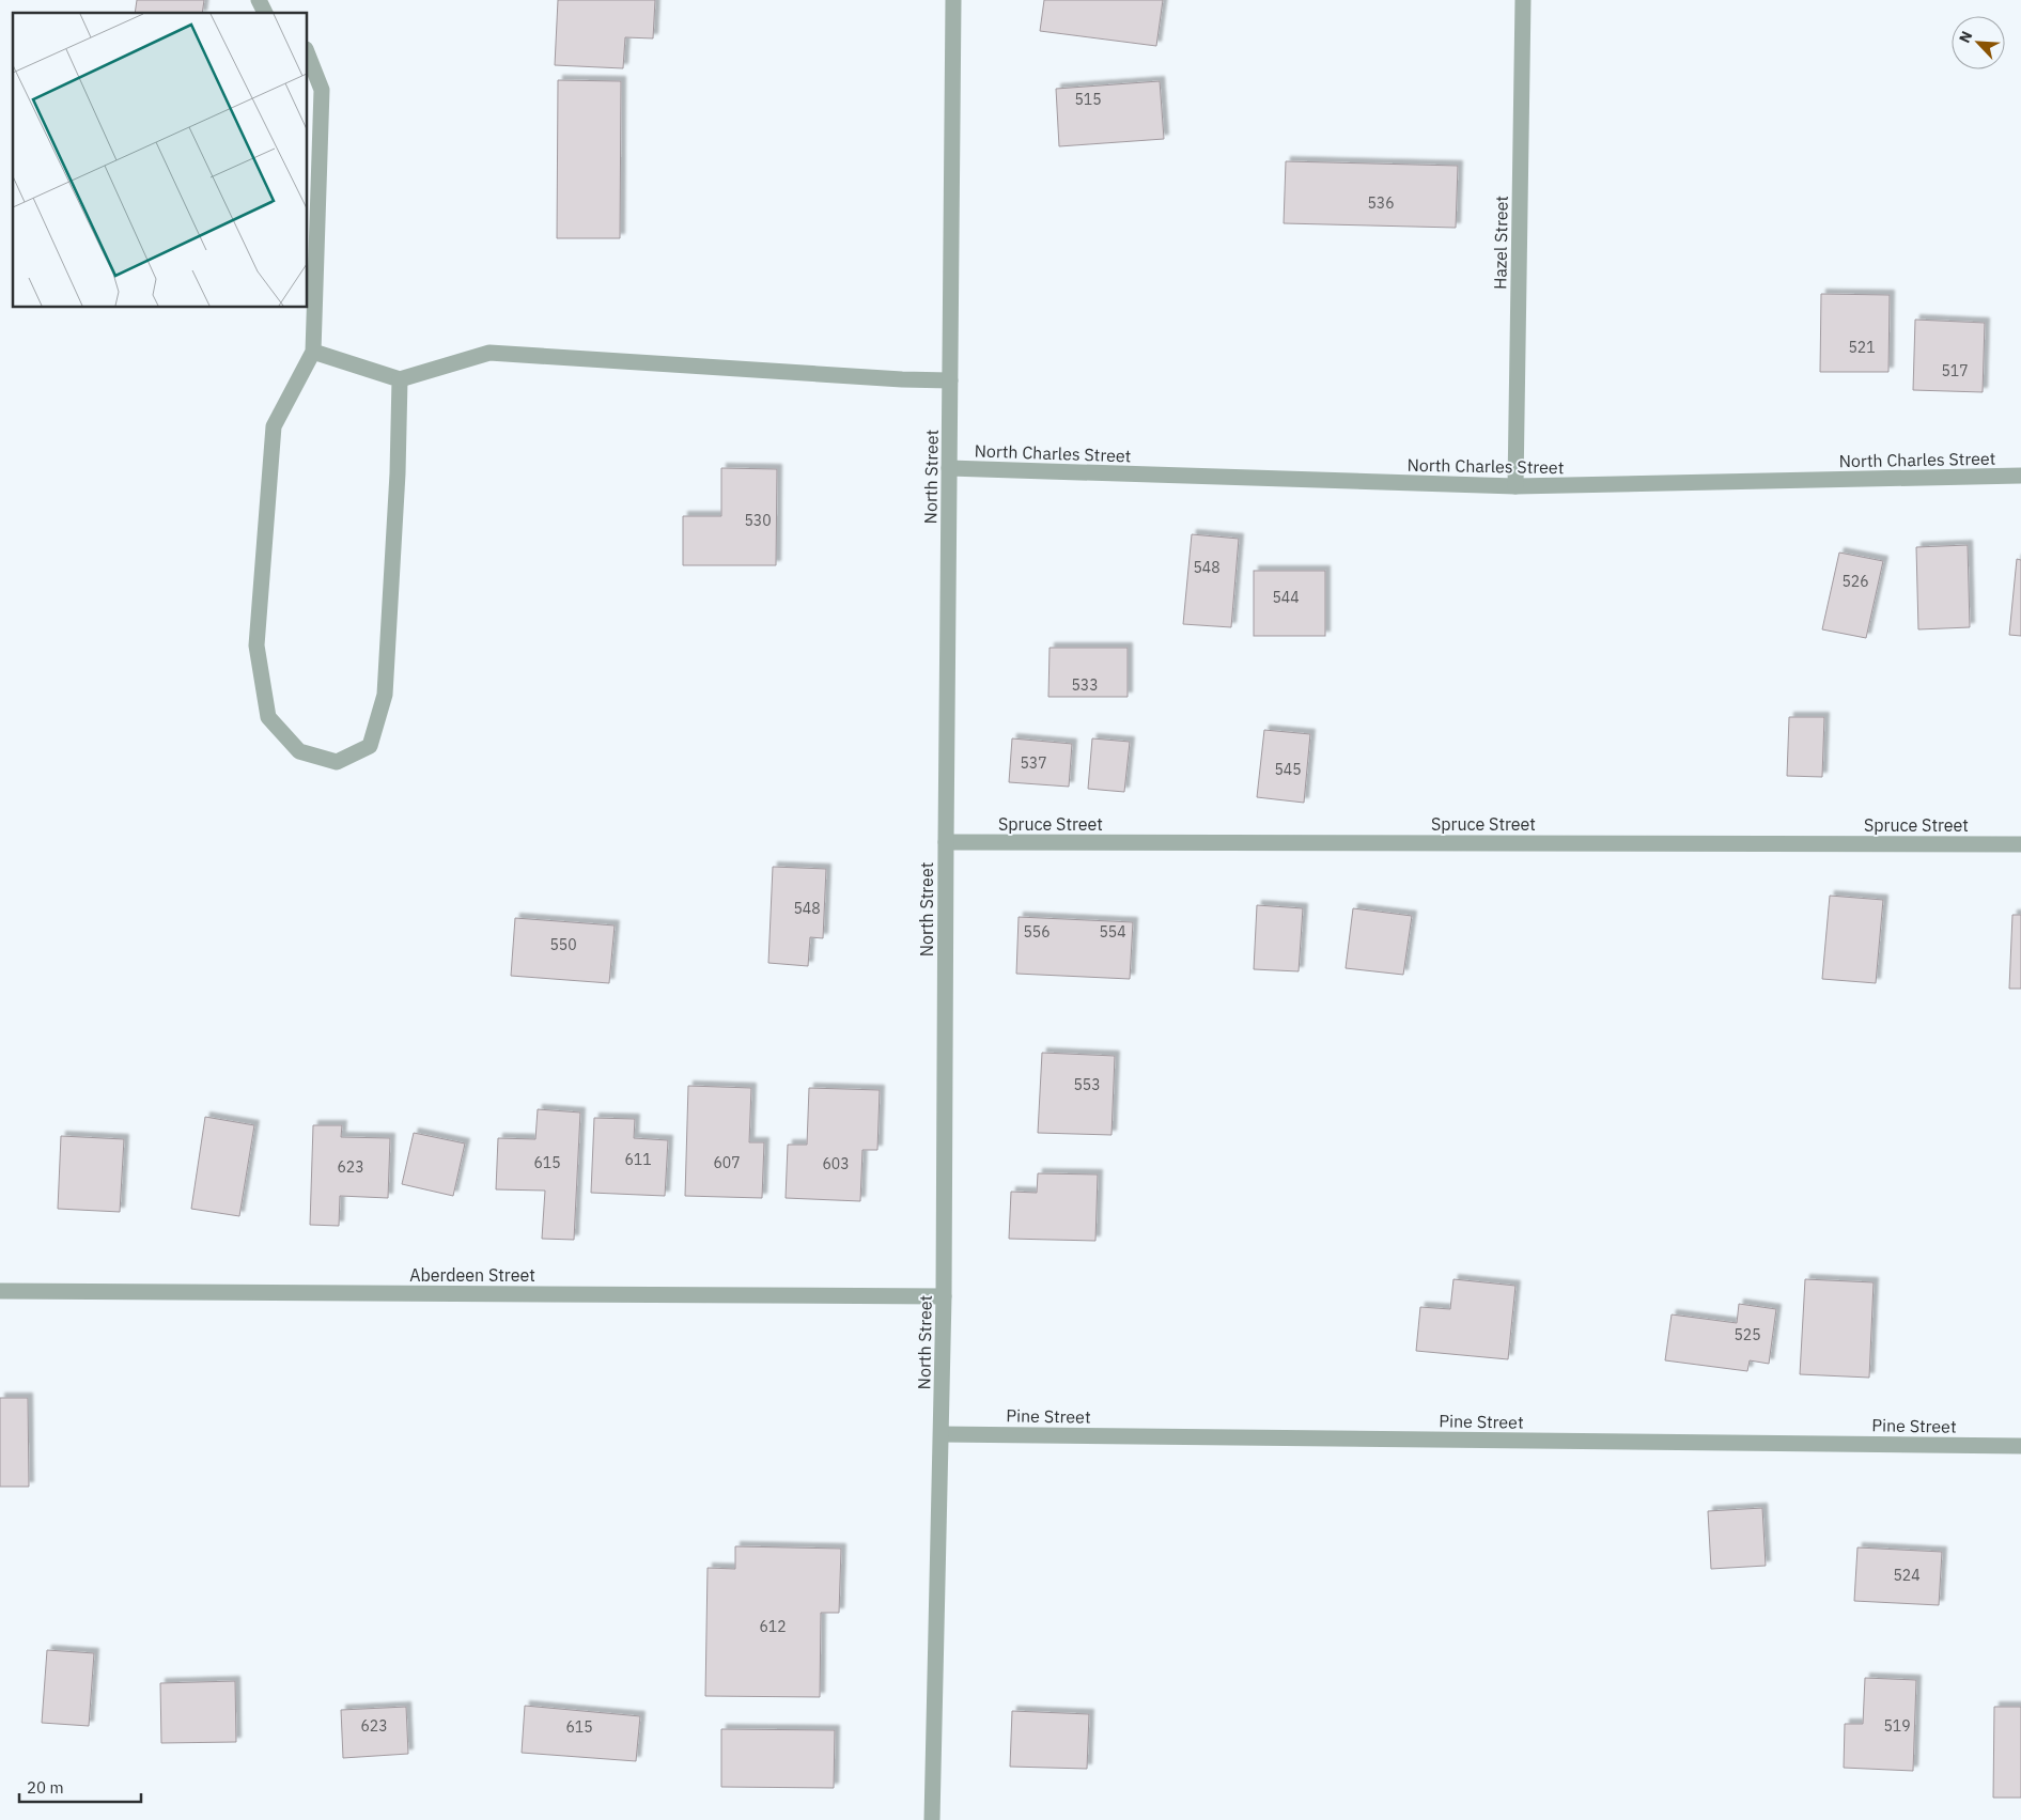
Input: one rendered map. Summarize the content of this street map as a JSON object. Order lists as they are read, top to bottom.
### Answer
{
  "streets": {
    "street": [
      "Hazel Street",
      "North Charles Street",
      "North Street",
      "Spruce Street",
      "Aberdeen Street",
      "Pine Street"
    ]
  },
  "crossings": [
    ["Hazel Street", "North Charles Street"],
    ["North Charles Street", "North Street"],
    ["North Street", "Spruce Street"],
    ["North Street", "Aberdeen Street"],
    ["North Street", "Pine Street"]
  ],
  "house_numbers": [
    "515",
    "536",
    "521",
    "517",
    "530",
    "548",
    "526",
    "544",
    "533",
    "537",
    "545",
    "548",
    "556",
    "554",
    "550",
    "553",
    "611",
    "615",
    "607",
    "603",
    "623",
    "525",
    "524",
    "612",
    "623",
    "519",
    "615"
  ],
  "scale_bar": "20 m",
  "north": "top left"
}
